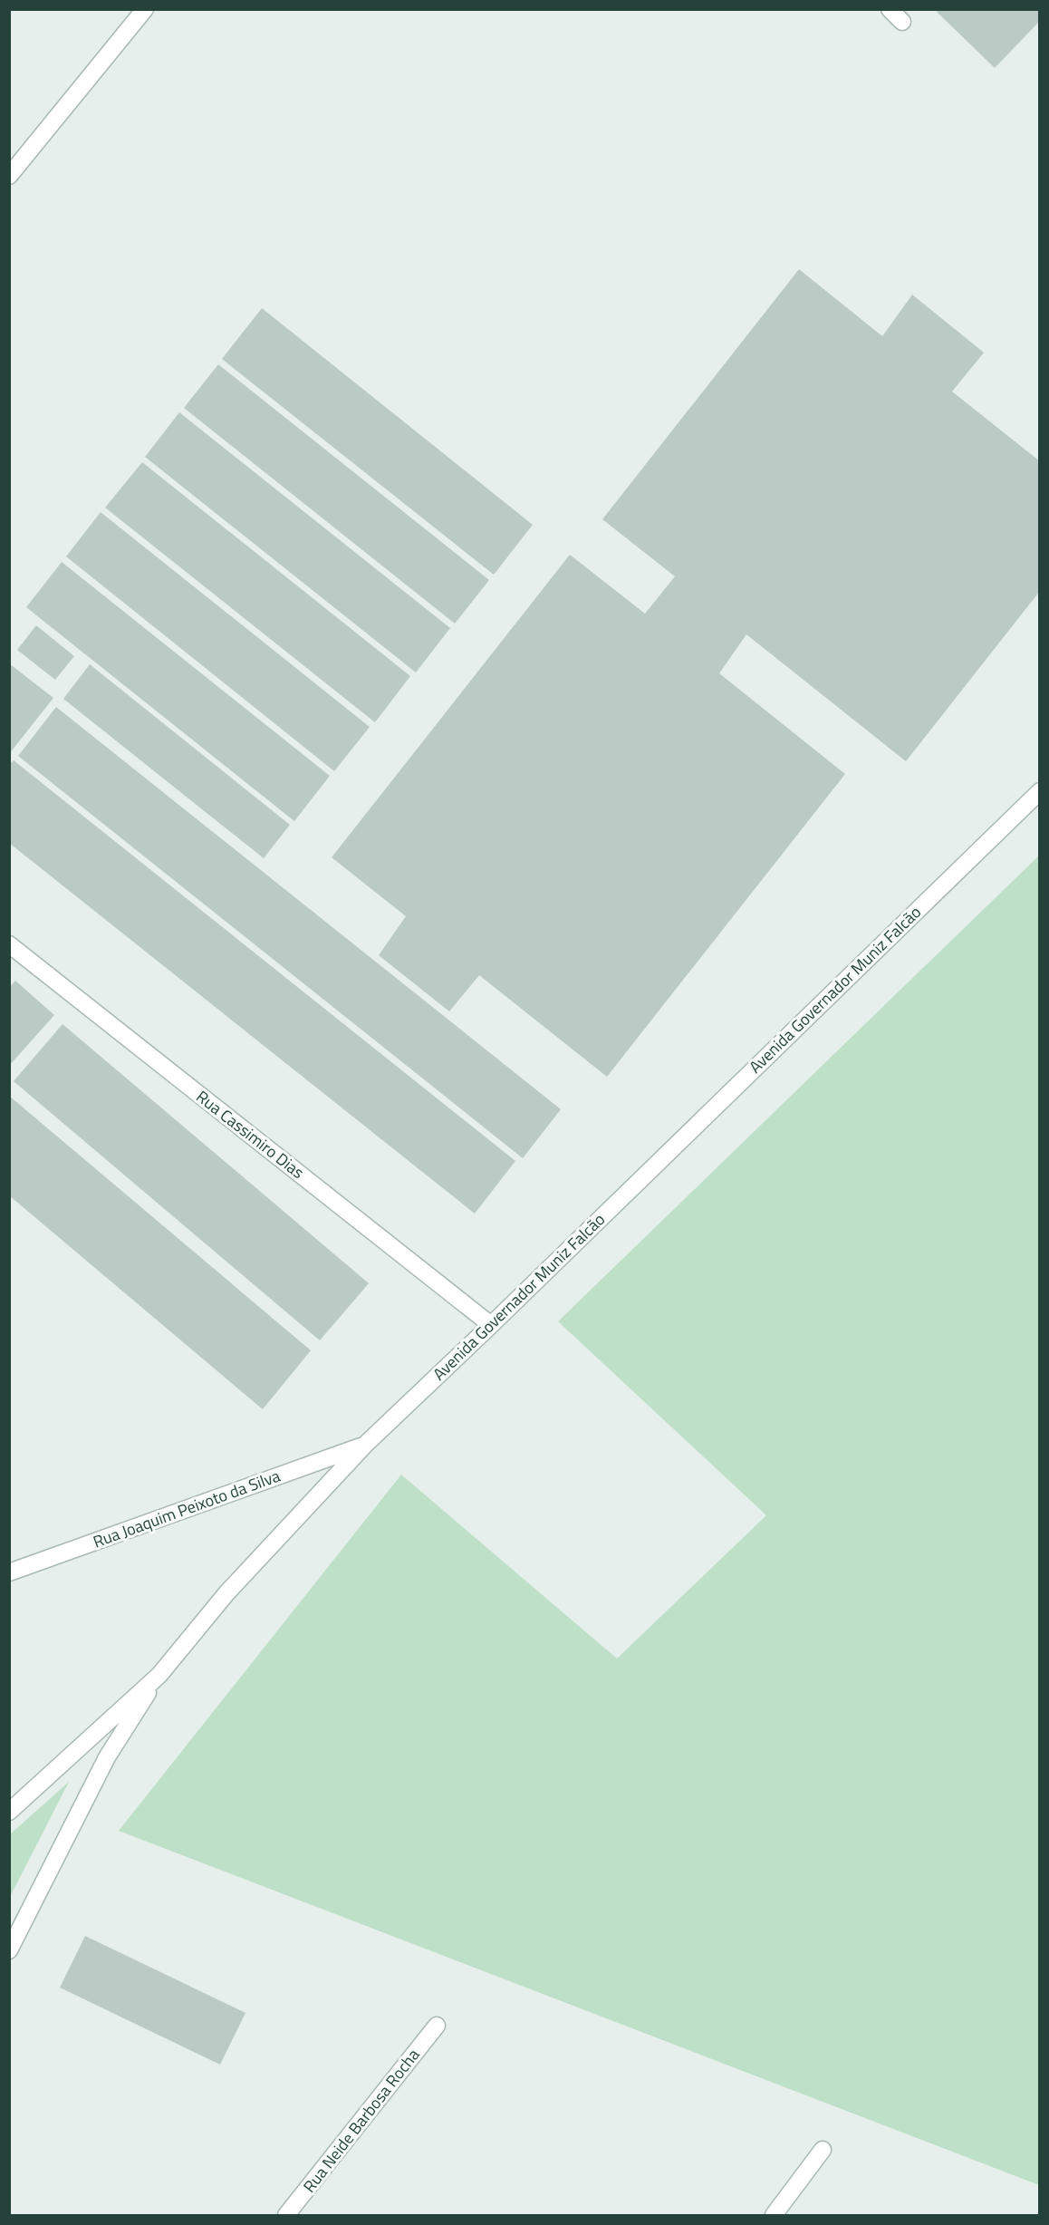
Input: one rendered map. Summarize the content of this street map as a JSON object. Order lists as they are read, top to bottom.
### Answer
{
  "streets": {
    "street": [
      "Avenida Governador Muniz Falcão",
      "Rua Cassimiro Dias",
      "Rua Joaquim Peixoto da Silva",
      "Rua Neide Barbosa Rocha"
    ]
  },
  "crossings": [
    ["Avenida Governador Muniz Falcão", "Rua Cassimiro Dias"],
    ["Avenida Governador Muniz Falcão", "Rua Joaquim Peixoto da Silva"]
  ]
}
